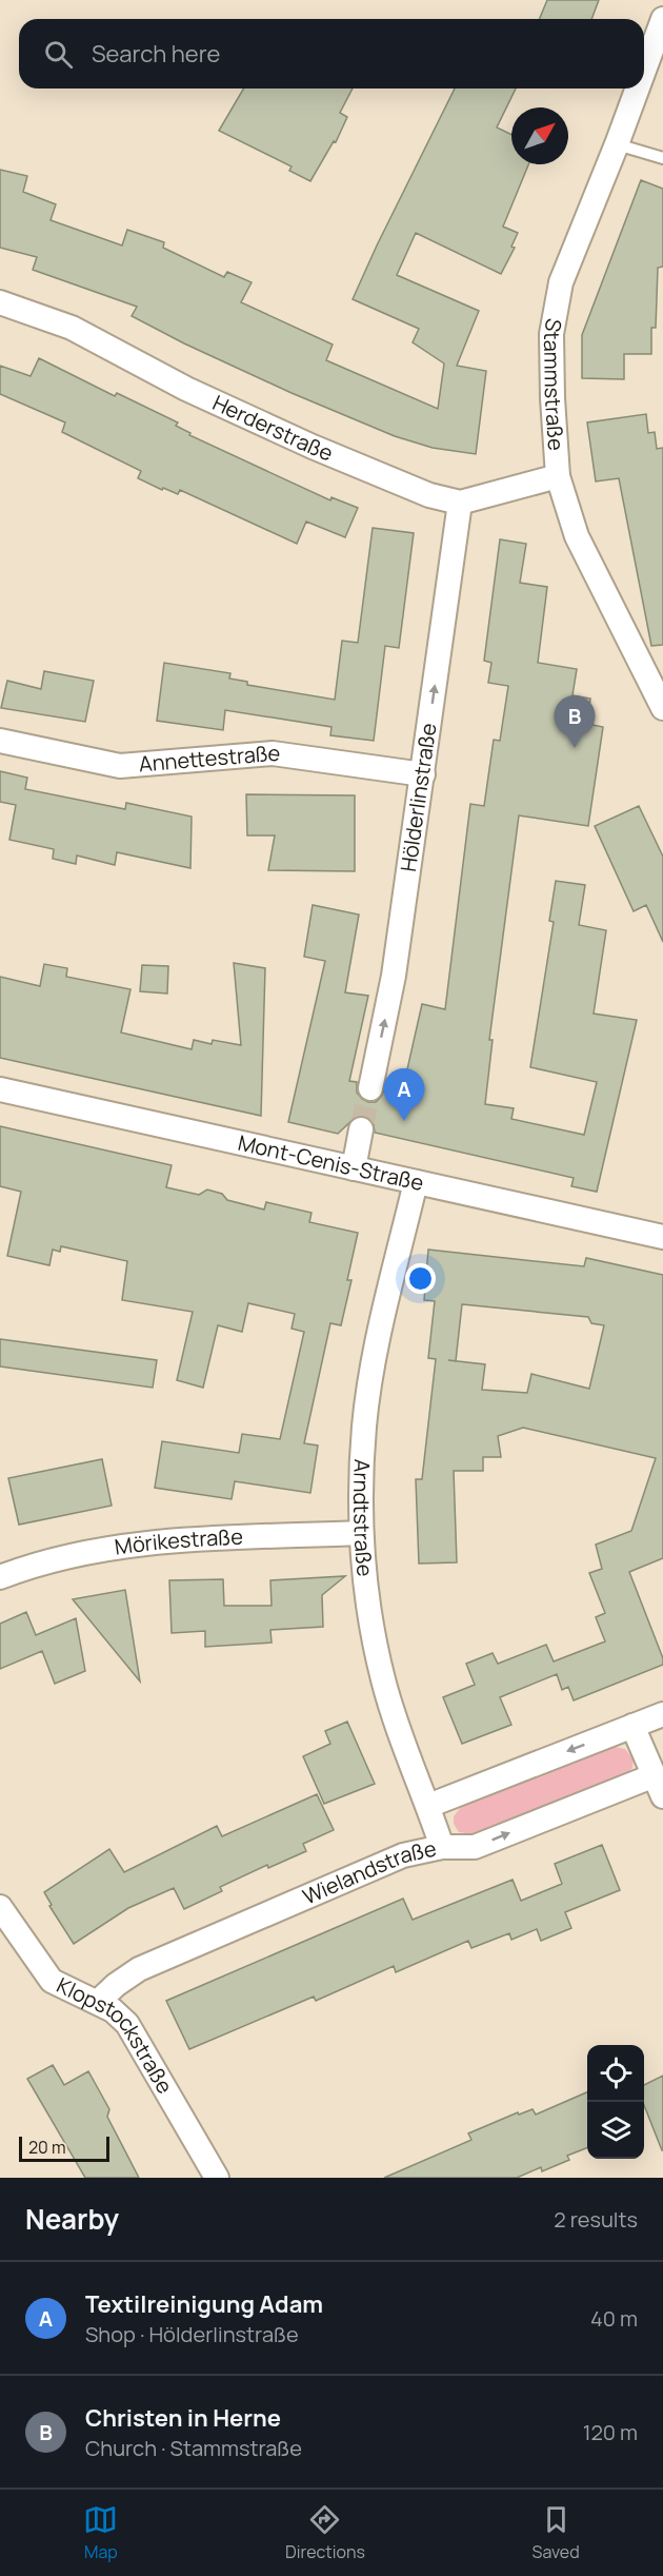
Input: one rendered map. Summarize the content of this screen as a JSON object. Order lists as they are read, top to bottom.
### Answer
{
  "streets": {
    "street": [
      "Stammstraße",
      "Herderstraße",
      "Annettestraße",
      "Hölderlinstraße",
      "Mont-Cenis-Straße",
      "Arndtstraße",
      "Mörikestraße",
      "Wielandstraße",
      "Klopstockstraße"
    ]
  },
  "crossings": [
    ["Stammstraße", "Herderstraße"],
    ["Herderstraße", "Hölderlinstraße"],
    ["Annettestraße", "Hölderlinstraße"],
    ["Mont-Cenis-Straße", "Arndtstraße"],
    ["Arndtstraße", "Mörikestraße"],
    ["Arndtstraße", "Wielandstraße"],
    ["Wielandstraße", "Klopstockstraße"]
  ],
  "one_way": ["Hölderlinstraße"],
  "scale_bar": "20 m",
  "north": "top right",
  "page": {
    "search": "Search here",
    "pins": ["B", "A"],
    "scale": "20 m",
    "heading": ["Nearby", "2 results"],
    "list": [
      {
        "mark": "A",
        "name": "Textilreinigung Adam",
        "note": "Shop · Hölderlinstraße",
        "value": "40 m"
      },
      {
        "mark": "B",
        "name": "Christen in Herne",
        "note": "Church · Stammstraße",
        "value": "120 m"
      }
    ],
    "nav": ["Map", "Directions", "Saved"]
  }
}
